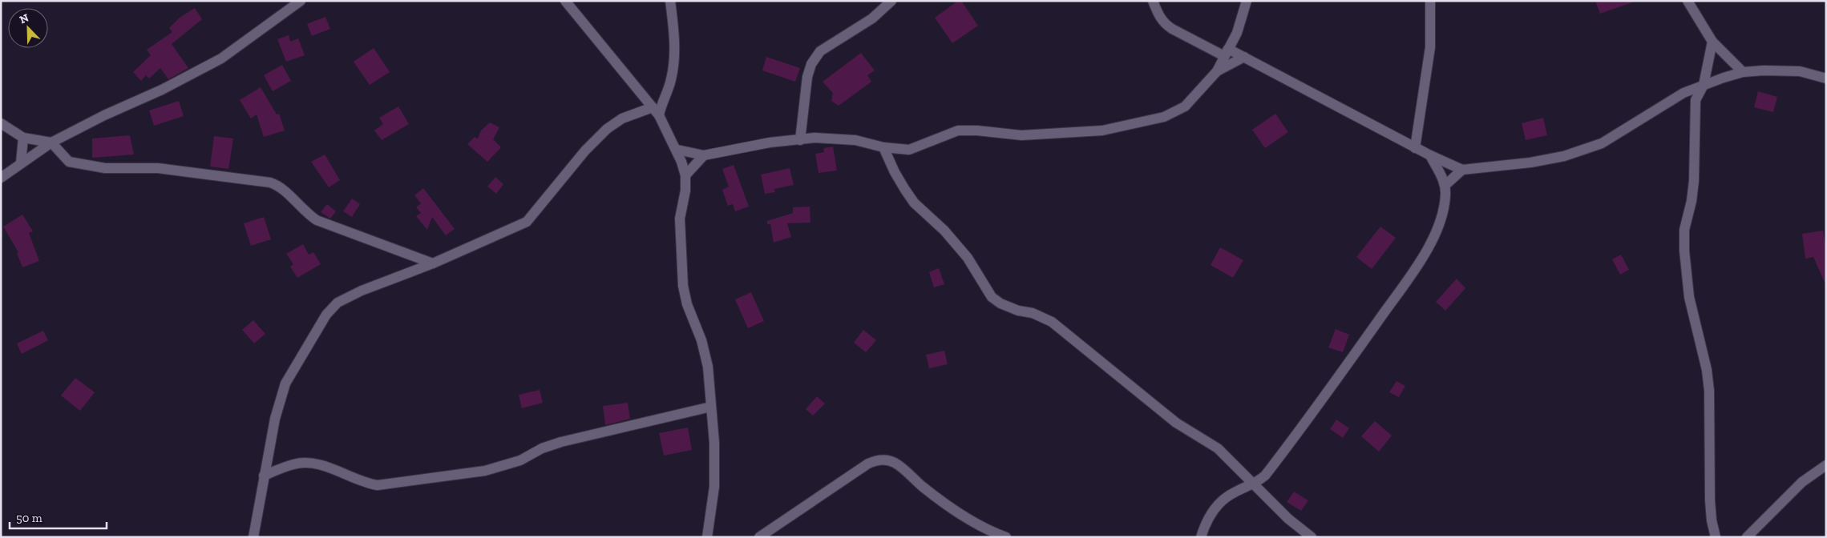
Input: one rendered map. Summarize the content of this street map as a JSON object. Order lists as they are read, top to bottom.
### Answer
{
  "scale_bar": "50 m",
  "north": "top left"
}
